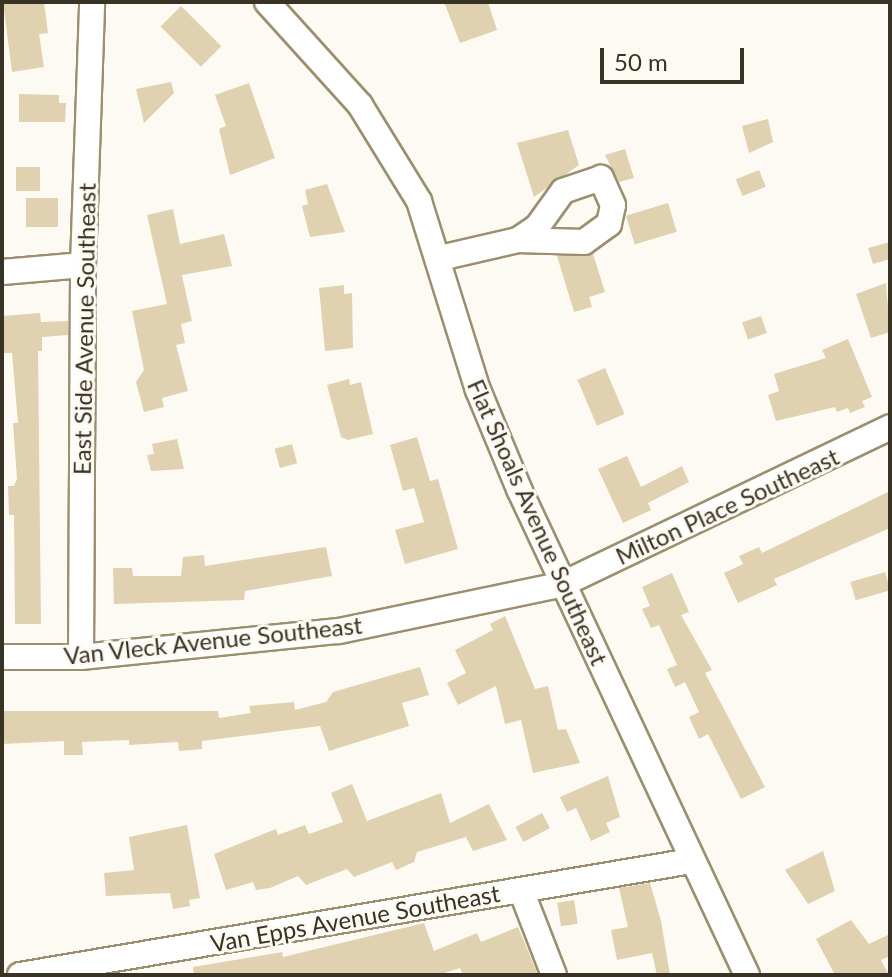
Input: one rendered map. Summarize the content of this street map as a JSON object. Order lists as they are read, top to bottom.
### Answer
{
  "streets": {
    "street": [
      "East Side Avenue Southeast",
      "Milton Place Southeast",
      "Flat Shoals Avenue Southeast",
      "Van Vleck Avenue Southeast",
      "Van Epps Avenue Southeast"
    ]
  },
  "crossings": [
    ["East Side Avenue Southeast", "Van Vleck Avenue Southeast"],
    ["Milton Place Southeast", "Flat Shoals Avenue Southeast"],
    ["Milton Place Southeast", "Van Vleck Avenue Southeast"],
    ["Flat Shoals Avenue Southeast", "Van Vleck Avenue Southeast"],
    ["Flat Shoals Avenue Southeast", "Van Epps Avenue Southeast"]
  ],
  "scale_bar": "50 m"
}
